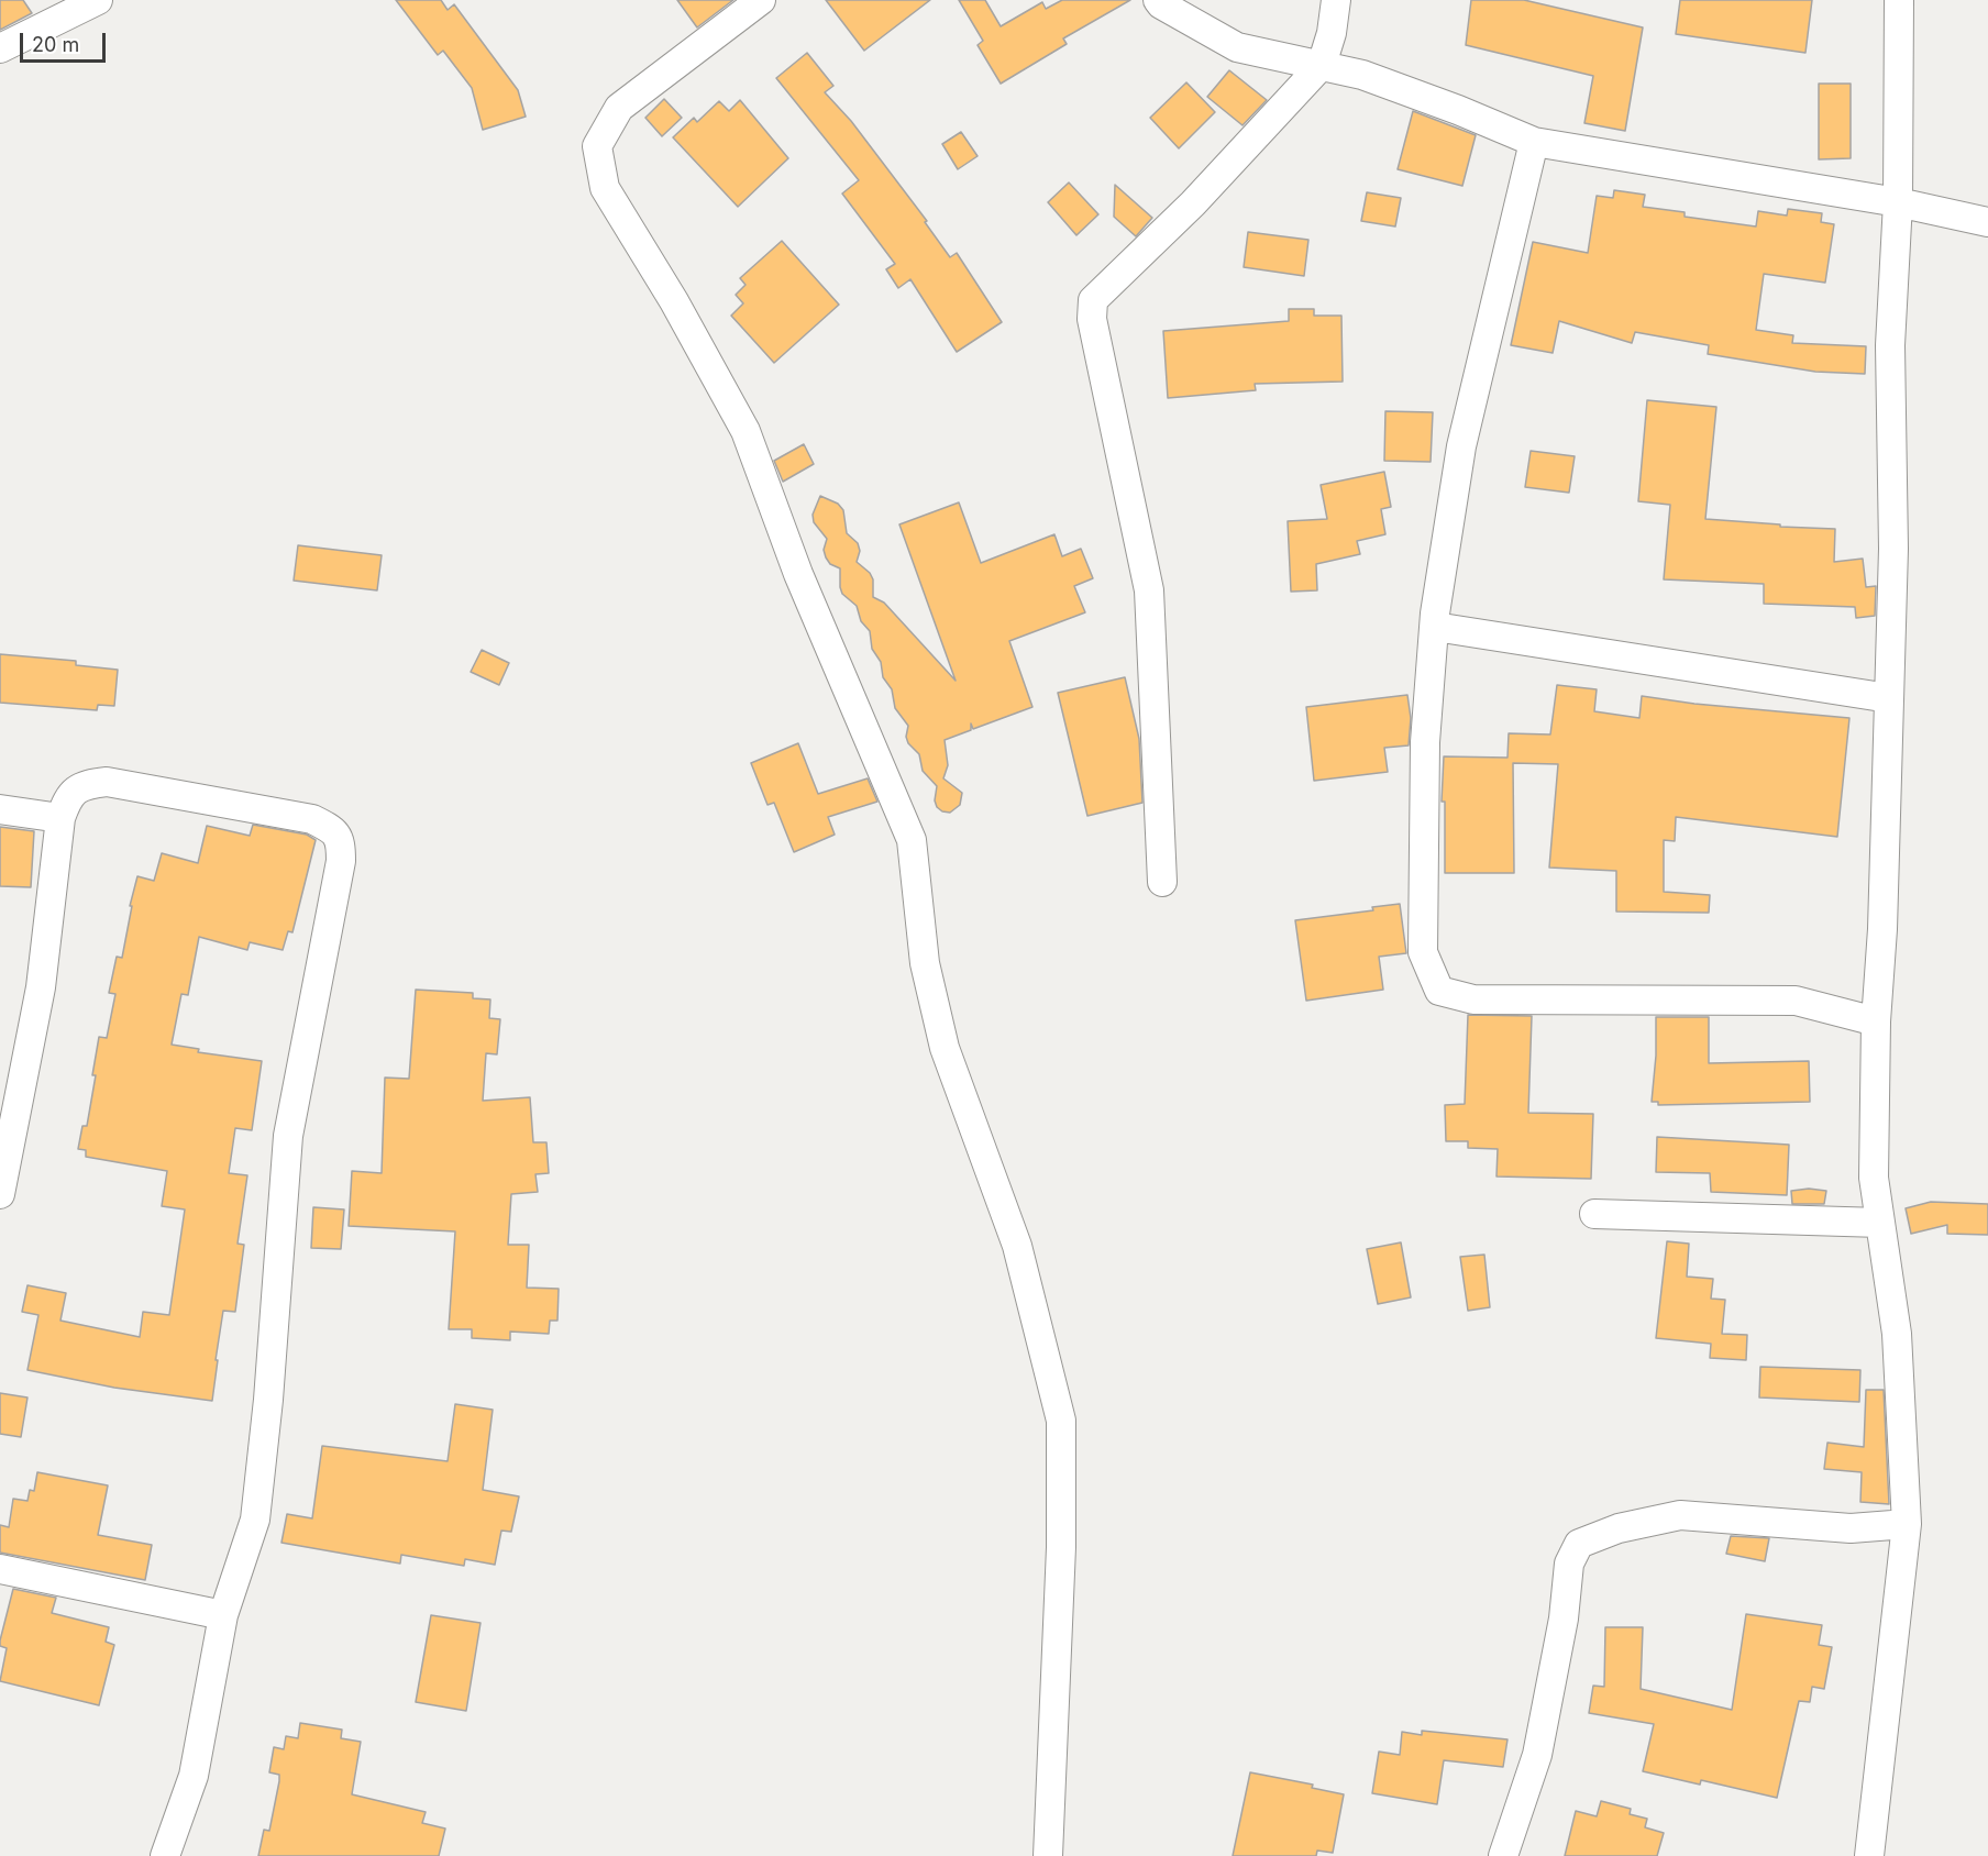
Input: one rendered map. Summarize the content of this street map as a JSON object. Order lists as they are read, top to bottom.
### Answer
{
  "scale_bar": "20 m"
}
